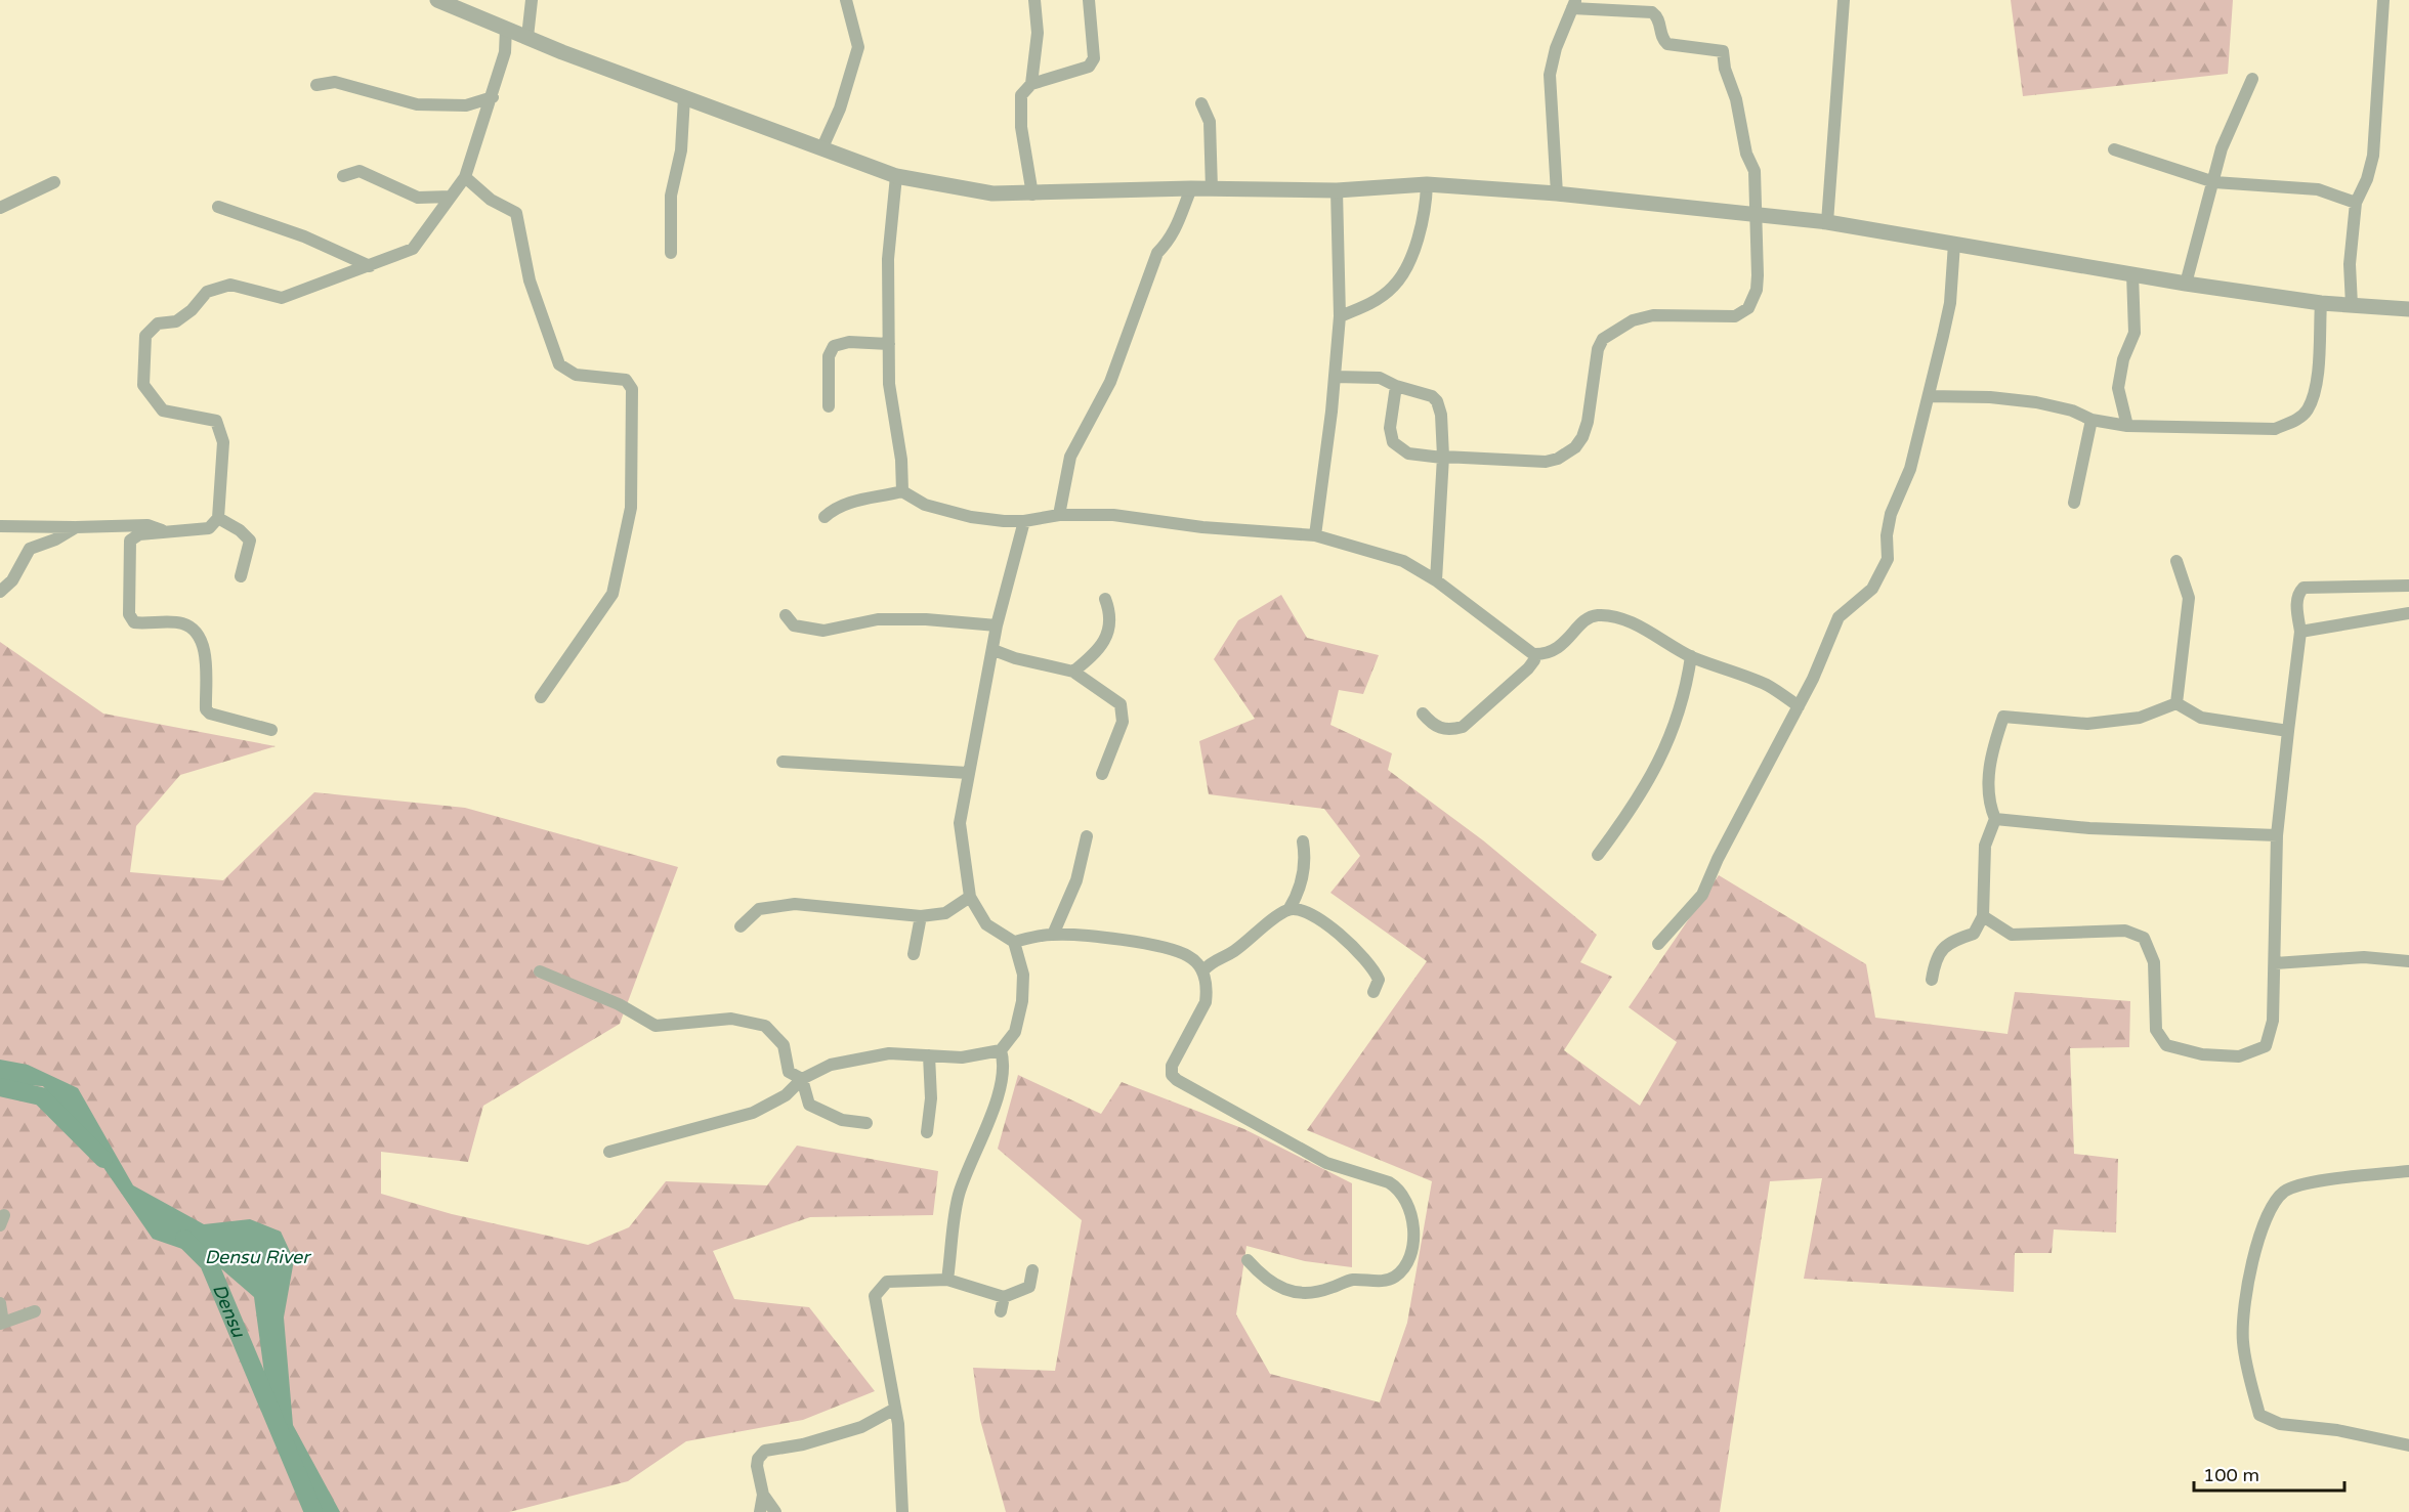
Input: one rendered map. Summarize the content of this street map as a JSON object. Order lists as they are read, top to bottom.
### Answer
{
  "water": ["Densu River", "Densu"],
  "scale_bar": "100 m"
}
